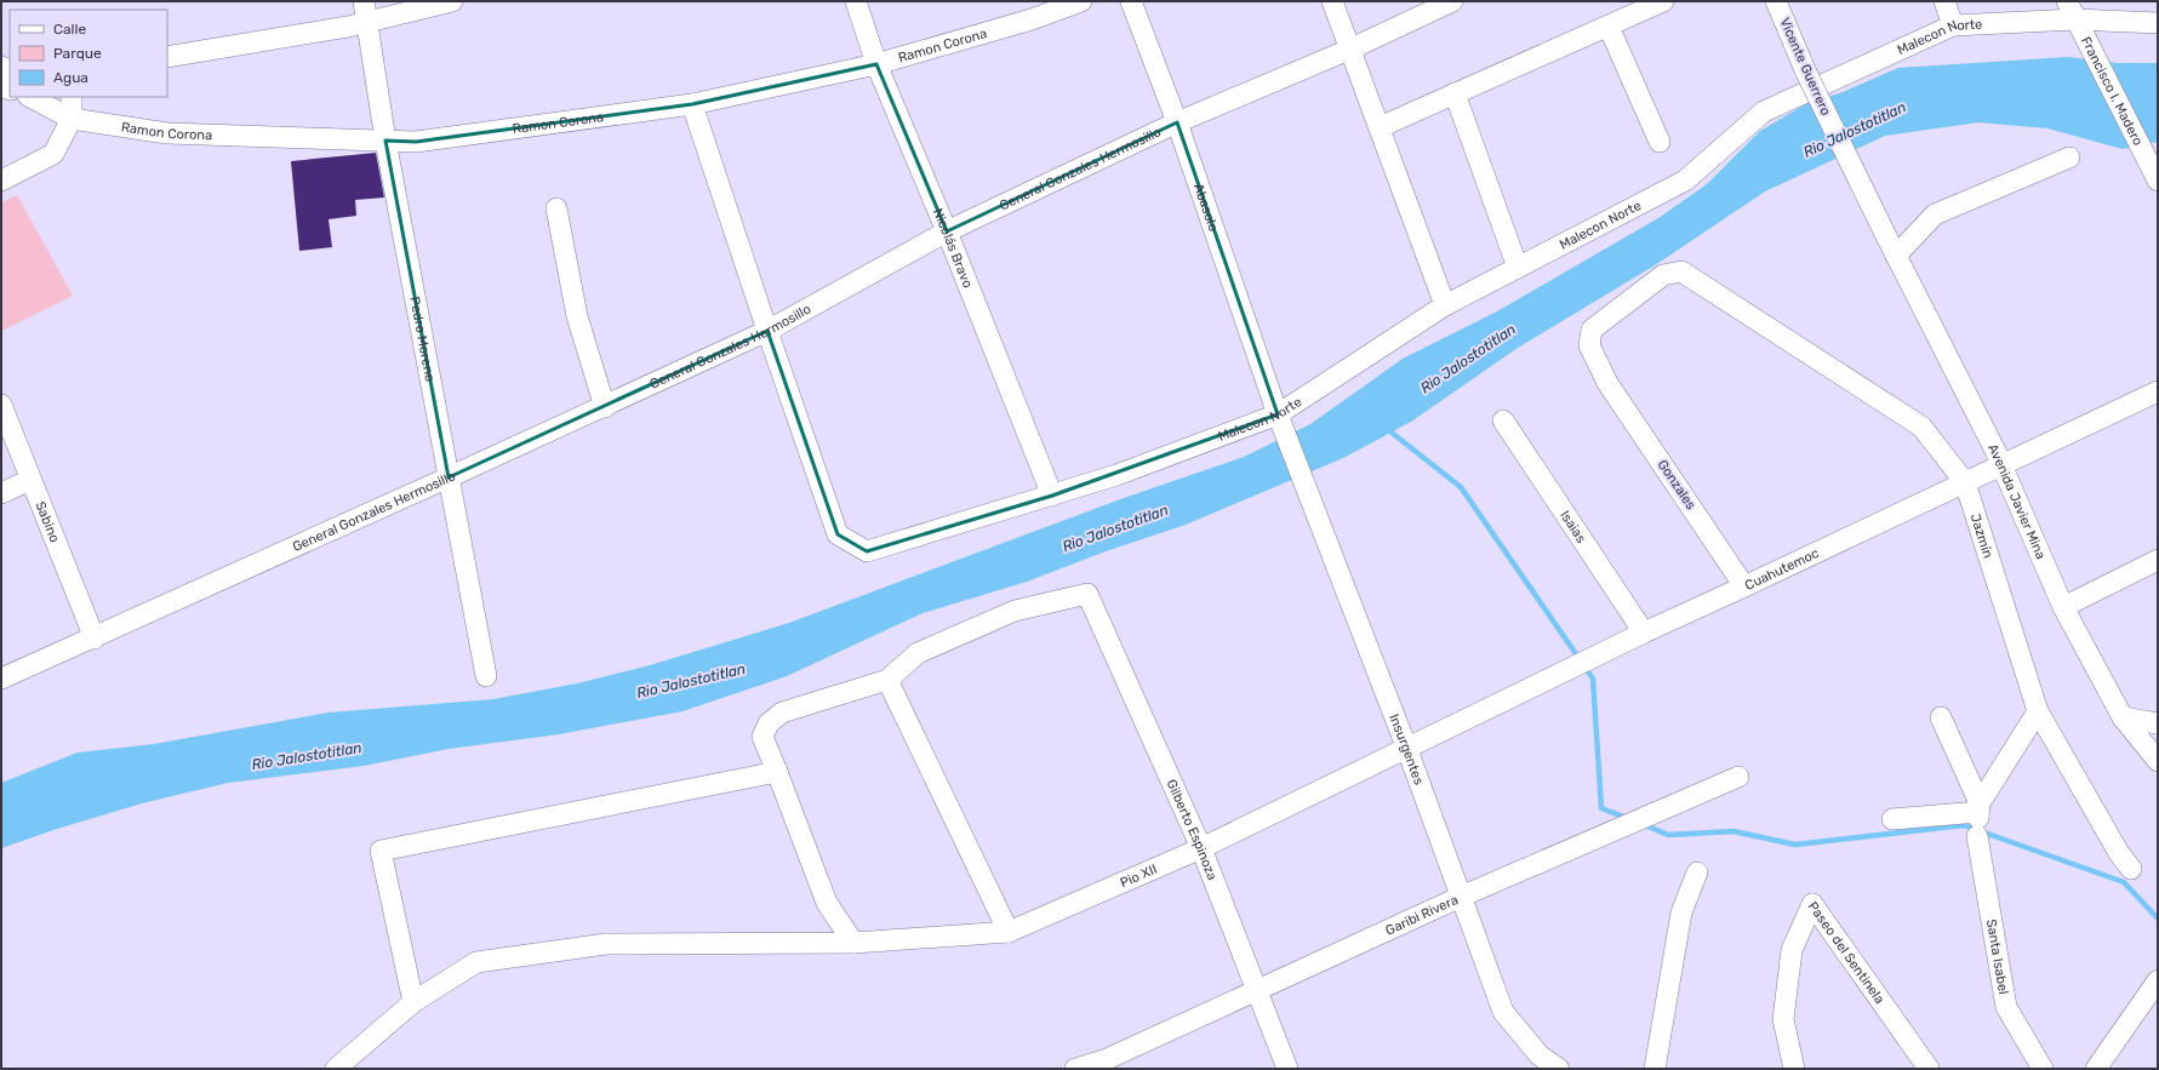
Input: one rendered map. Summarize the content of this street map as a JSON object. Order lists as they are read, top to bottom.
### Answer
{
  "streets": {
    "street": [
      "Malecon Norte",
      "Ramon Corona",
      "Vicente Guerrero",
      "Francisco I. Madero",
      "General Gonzales Hermosillo",
      "Abasolo",
      "Nicolás Bravo",
      "Pedro Moreno",
      "Gonzales",
      "Avenida Javier Mina",
      "Sabino",
      "Isaias",
      "Jazmín",
      "Cuahutemoc",
      "Insurgentes",
      "Gilberto Espinoza",
      "Pio XII",
      "Garibi Rivera",
      "Santa Isabel",
      "Paseo del Sentinela"
    ]
  },
  "crossings": [
    ["Malecon Norte", "Ramon Corona"],
    ["Malecon Norte", "Francisco I. Madero"],
    ["Malecon Norte", "General Gonzales Hermosillo"],
    ["Malecon Norte", "Abasolo"],
    ["Malecon Norte", "Nicolás Bravo"],
    ["Malecon Norte", "Insurgentes"],
    ["Ramon Corona", "Nicolás Bravo"],
    ["Ramon Corona", "Pedro Moreno"],
    ["Vicente Guerrero", "Avenida Javier Mina"],
    ["General Gonzales Hermosillo", "Abasolo"],
    ["General Gonzales Hermosillo", "Nicolás Bravo"],
    ["General Gonzales Hermosillo", "Pedro Moreno"],
    ["General Gonzales Hermosillo", "Sabino"],
    ["Abasolo", "Insurgentes"],
    ["Gonzales", "Jazmín"],
    ["Gonzales", "Cuahutemoc"],
    ["Avenida Javier Mina", "Cuahutemoc"],
    ["Isaias", "Cuahutemoc"],
    ["Jazmín", "Cuahutemoc"],
    ["Cuahutemoc", "Insurgentes"],
    ["Cuahutemoc", "Pio XII"],
    ["Insurgentes", "Pio XII"],
    ["Insurgentes", "Garibi Rivera"],
    ["Gilberto Espinoza", "Pio XII"],
    ["Gilberto Espinoza", "Garibi Rivera"]
  ],
  "water": ["Rio Jalostotitlan"],
  "legend": ["Calle", "Parque", "Agua"]
}
